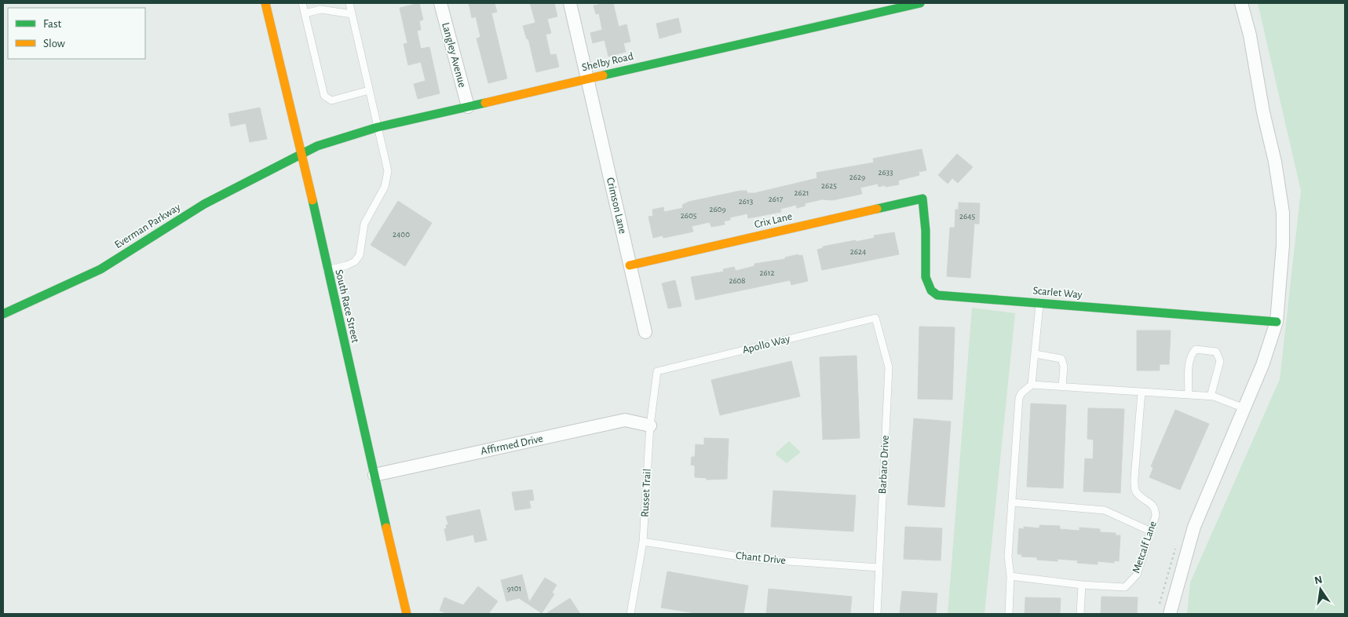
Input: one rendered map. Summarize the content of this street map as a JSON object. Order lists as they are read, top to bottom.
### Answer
{
  "streets": {
    "street": [
      "Langley Avenue",
      "Shelby Road",
      "Crimson Lane",
      "Crix Lane",
      "Everman Parkway",
      "Scarlet Way",
      "South Race Street",
      "Affirmed Drive"
    ],
    "lane": [
      "Apollo Way",
      "Barbaro Drive",
      "Russet Trail",
      "Metcalf Lane",
      "Chant Drive"
    ]
  },
  "crossings": [
    ["Langley Avenue", "Shelby Road"],
    ["Shelby Road", "Crimson Lane"],
    ["Shelby Road", "Everman Parkway"],
    ["Shelby Road", "South Race Street"],
    ["Crimson Lane", "Crix Lane"],
    ["Crix Lane", "Scarlet Way"],
    ["Everman Parkway", "South Race Street"],
    ["South Race Street", "Affirmed Drive"],
    ["Apollo Way", "Barbaro Drive"],
    ["Apollo Way", "Russet Trail"],
    ["Affirmed Drive", "Russet Trail"],
    ["Barbaro Drive", "Chant Drive"],
    ["Russet Trail", "Chant Drive"]
  ],
  "house_numbers": [
    "2633",
    "2629",
    "2625",
    "2621",
    "2617",
    "2613",
    "2609",
    "2605",
    "2645",
    "2400",
    "2624",
    "2612",
    "2608",
    "9101"
  ],
  "legend": ["Fast", "Slow"],
  "north": "top"
}
